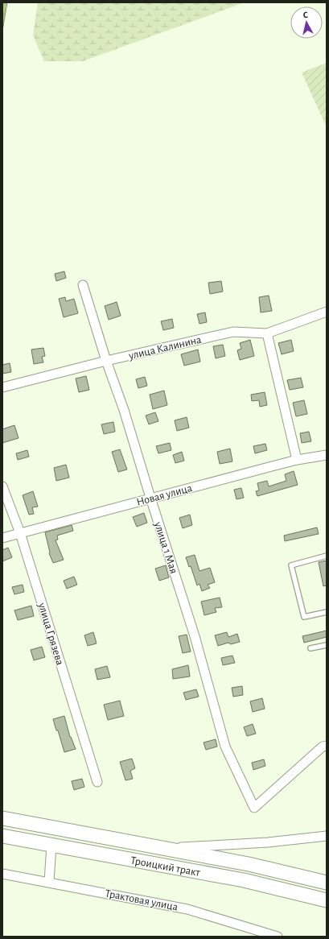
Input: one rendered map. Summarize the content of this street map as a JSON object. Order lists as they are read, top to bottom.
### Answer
{
  "streets": {
    "main road": ["Троицкий тракт"],
    "street": [
      "улица Калинина",
      "Новая улица",
      "улица 1 Мая",
      "улица Грязева",
      "Трактовая улица"
    ]
  },
  "crossings": [
    ["улица Калинина", "улица 1 Мая"],
    ["Новая улица", "улица 1 Мая"],
    ["Новая улица", "улица Грязева"]
  ],
  "north": "top"
}
